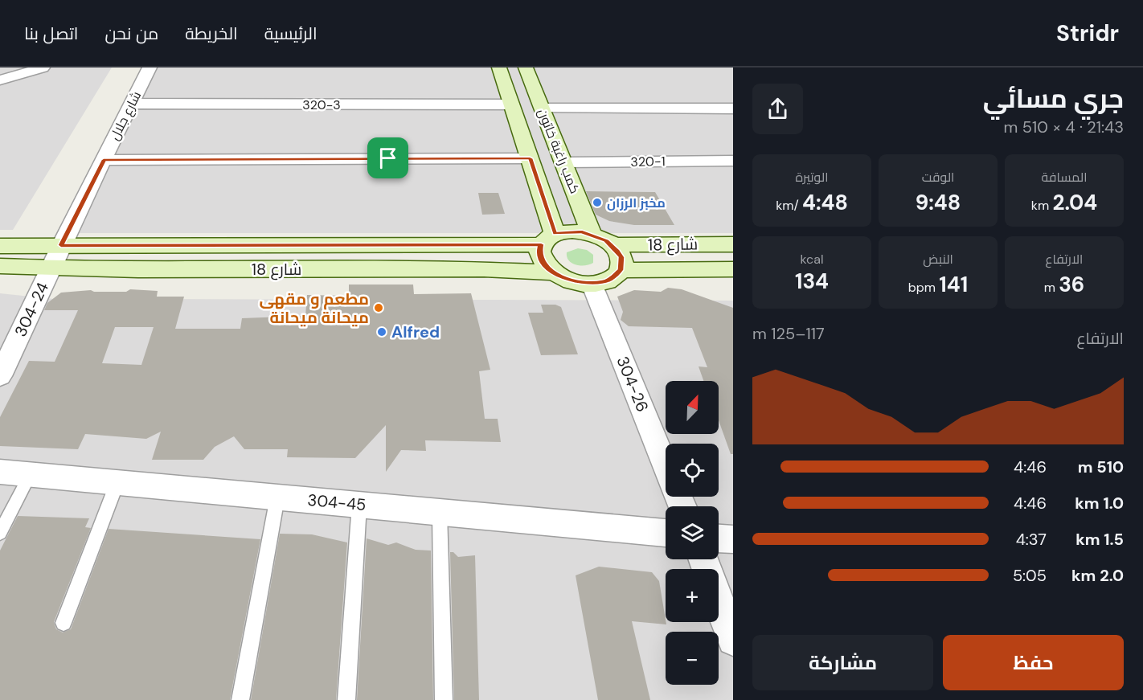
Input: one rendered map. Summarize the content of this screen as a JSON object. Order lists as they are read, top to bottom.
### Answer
{
  "streets": {
    "street": [
      "320-3",
      "شارع جلال",
      "كمب راغبة خاتون",
      "320-1",
      "شارع 18",
      "304-24",
      "304-26",
      "304-45"
    ]
  },
  "crossings": [
    ["320-3", "شارع جلال"],
    ["320-3", "كمب راغبة خاتون"],
    ["شارع جلال", "شارع 18"],
    ["شارع جلال", "304-24"],
    ["كمب راغبة خاتون", "320-1"],
    ["كمب راغبة خاتون", "شارع 18"],
    ["كمب راغبة خاتون", "304-26"],
    ["شارع 18", "304-24"],
    ["شارع 18", "304-26"]
  ],
  "places": ["مخبز الرزان", "مطعم و مقهى ميحانة ميحانة", "Alfred"],
  "north": "top right",
  "page": {
    "header": "Stridr",
    "nav": [
      "الرئيسية",
      "الخريطة",
      "من نحن",
      "اتصل بنا"
    ],
    "heading": ["جري مسائي", "21:43 · 4 × 510 m"],
    "stats": [
      ["المسافة", "2.04 km"],
      ["الوقت", "9:48"],
      ["الوتيرة", "4:48 /km"],
      ["الارتفاع", "36 m"],
      ["النبض", "141 bpm"],
      ["kcal", "134"]
    ],
    "chart": ["الارتفاع", "117–125 m"],
    "map_buttons": ["+", "−"],
    "list": [
      {
        "name": "510 m",
        "note": "4:46"
      },
      {
        "name": "1.0 km",
        "note": "4:46"
      },
      {
        "name": "1.5 km",
        "note": "4:37"
      },
      {
        "name": "2.0 km",
        "note": "5:05"
      }
    ],
    "buttons": ["حفظ", "مشاركة"]
  }
}
